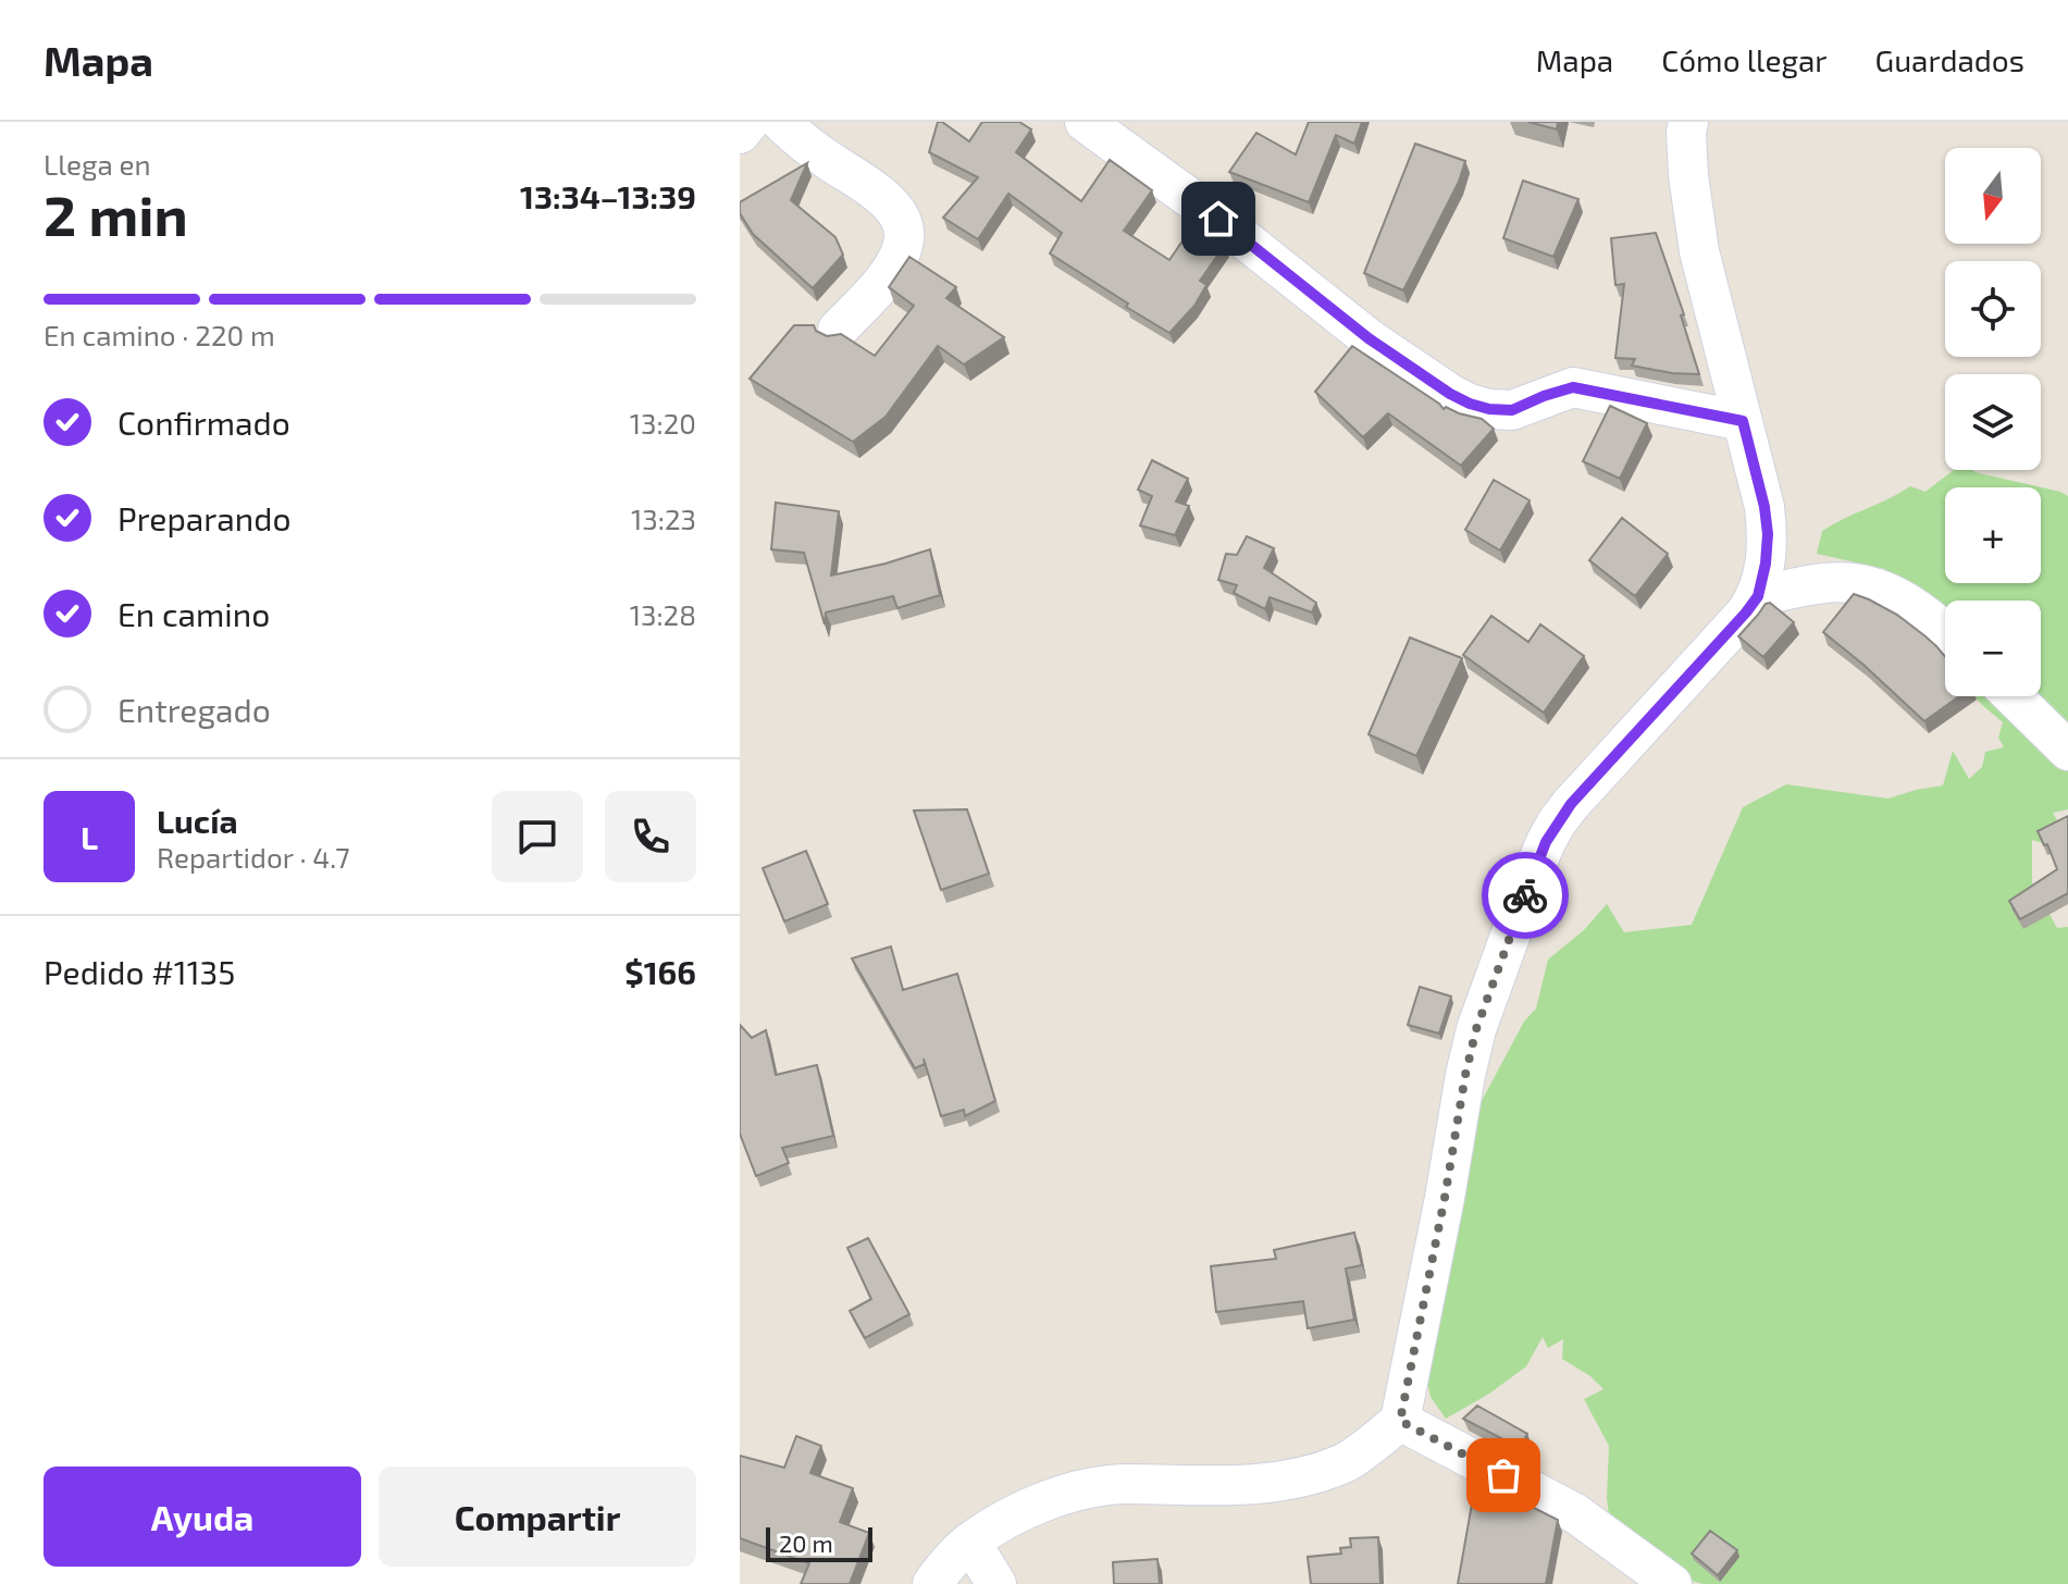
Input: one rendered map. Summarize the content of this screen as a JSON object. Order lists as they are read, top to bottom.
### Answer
{
  "scale_bar": "20 m",
  "north": "bottom",
  "page": {
    "header": "Mapa",
    "nav": ["Mapa", "Cómo llegar", "Guardados"],
    "heading": ["2 min", "Llega en", "13:34–13:39"],
    "panel": [
      "Lucía",
      "Repartidor · 4.7",
      "Pedido #1135",
      "$166"
    ],
    "map_buttons": ["+", "−"],
    "bar": "En camino · 220 m",
    "list": [
      ["Confirmado", "13:20"],
      ["Preparando", "13:23"],
      ["En camino", "13:28"],
      "Entregado"
    ],
    "round": "L",
    "buttons": ["Ayuda", "Compartir"],
    "scale": "20 m"
  }
}
